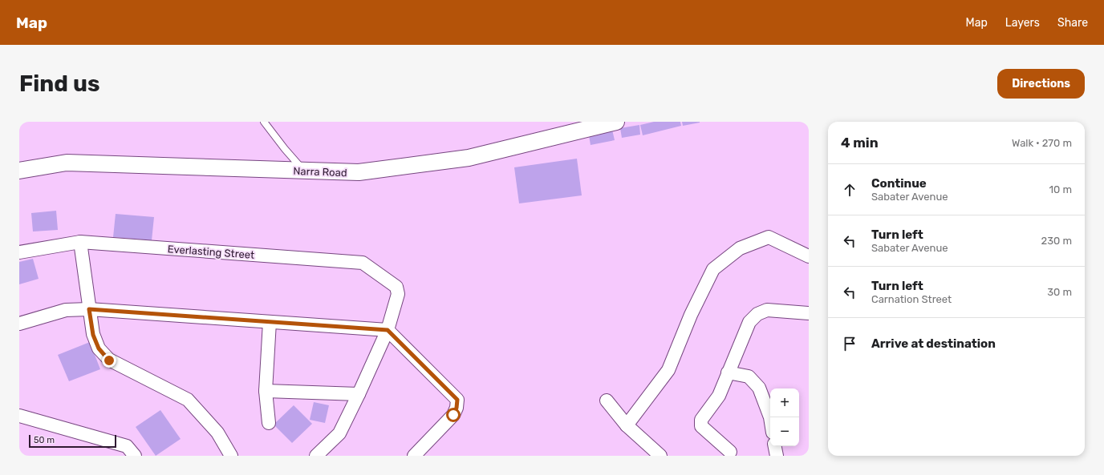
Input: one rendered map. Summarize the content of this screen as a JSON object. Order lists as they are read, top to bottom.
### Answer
{
  "streets": {
    "street": ["Narra Road", "Everlasting Street"]
  },
  "scale_bar": "50 m",
  "page": {
    "header": "Map",
    "nav": ["Map", "Layers", "Share"],
    "buttons": "Directions",
    "title": "Find us",
    "heading": ["4 min", "Walk · 270 m"],
    "list": [
      ["Continue", "Sabater Avenue", "10 m"],
      ["Turn left", "Sabater Avenue", "230 m"],
      ["Turn left", "Carnation Street", "30 m"],
      "Arrive at destination"
    ],
    "map_buttons": ["+", "−"],
    "scale": "50 m"
  }
}
